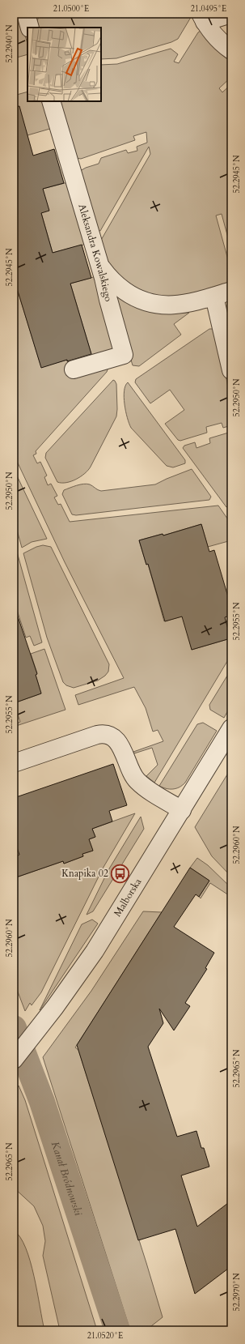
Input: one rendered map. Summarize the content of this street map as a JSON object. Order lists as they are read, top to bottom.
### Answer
{
  "streets": {
    "street": ["Aleksandra Kowalskiego", "Malborska"]
  },
  "water": ["Kanał Bródnowski"],
  "places": {
    "bus stop": ["Knapika 02"]
  },
  "coordinates": [
    "21.0500°E",
    "21.0495°E",
    "52.2940°N",
    "52.2945°N",
    "52.2950°N",
    "52.2955°N",
    "52.2960°N",
    "52.2965°N",
    "52.2970°N",
    "21.0520°E"
  ]
}
